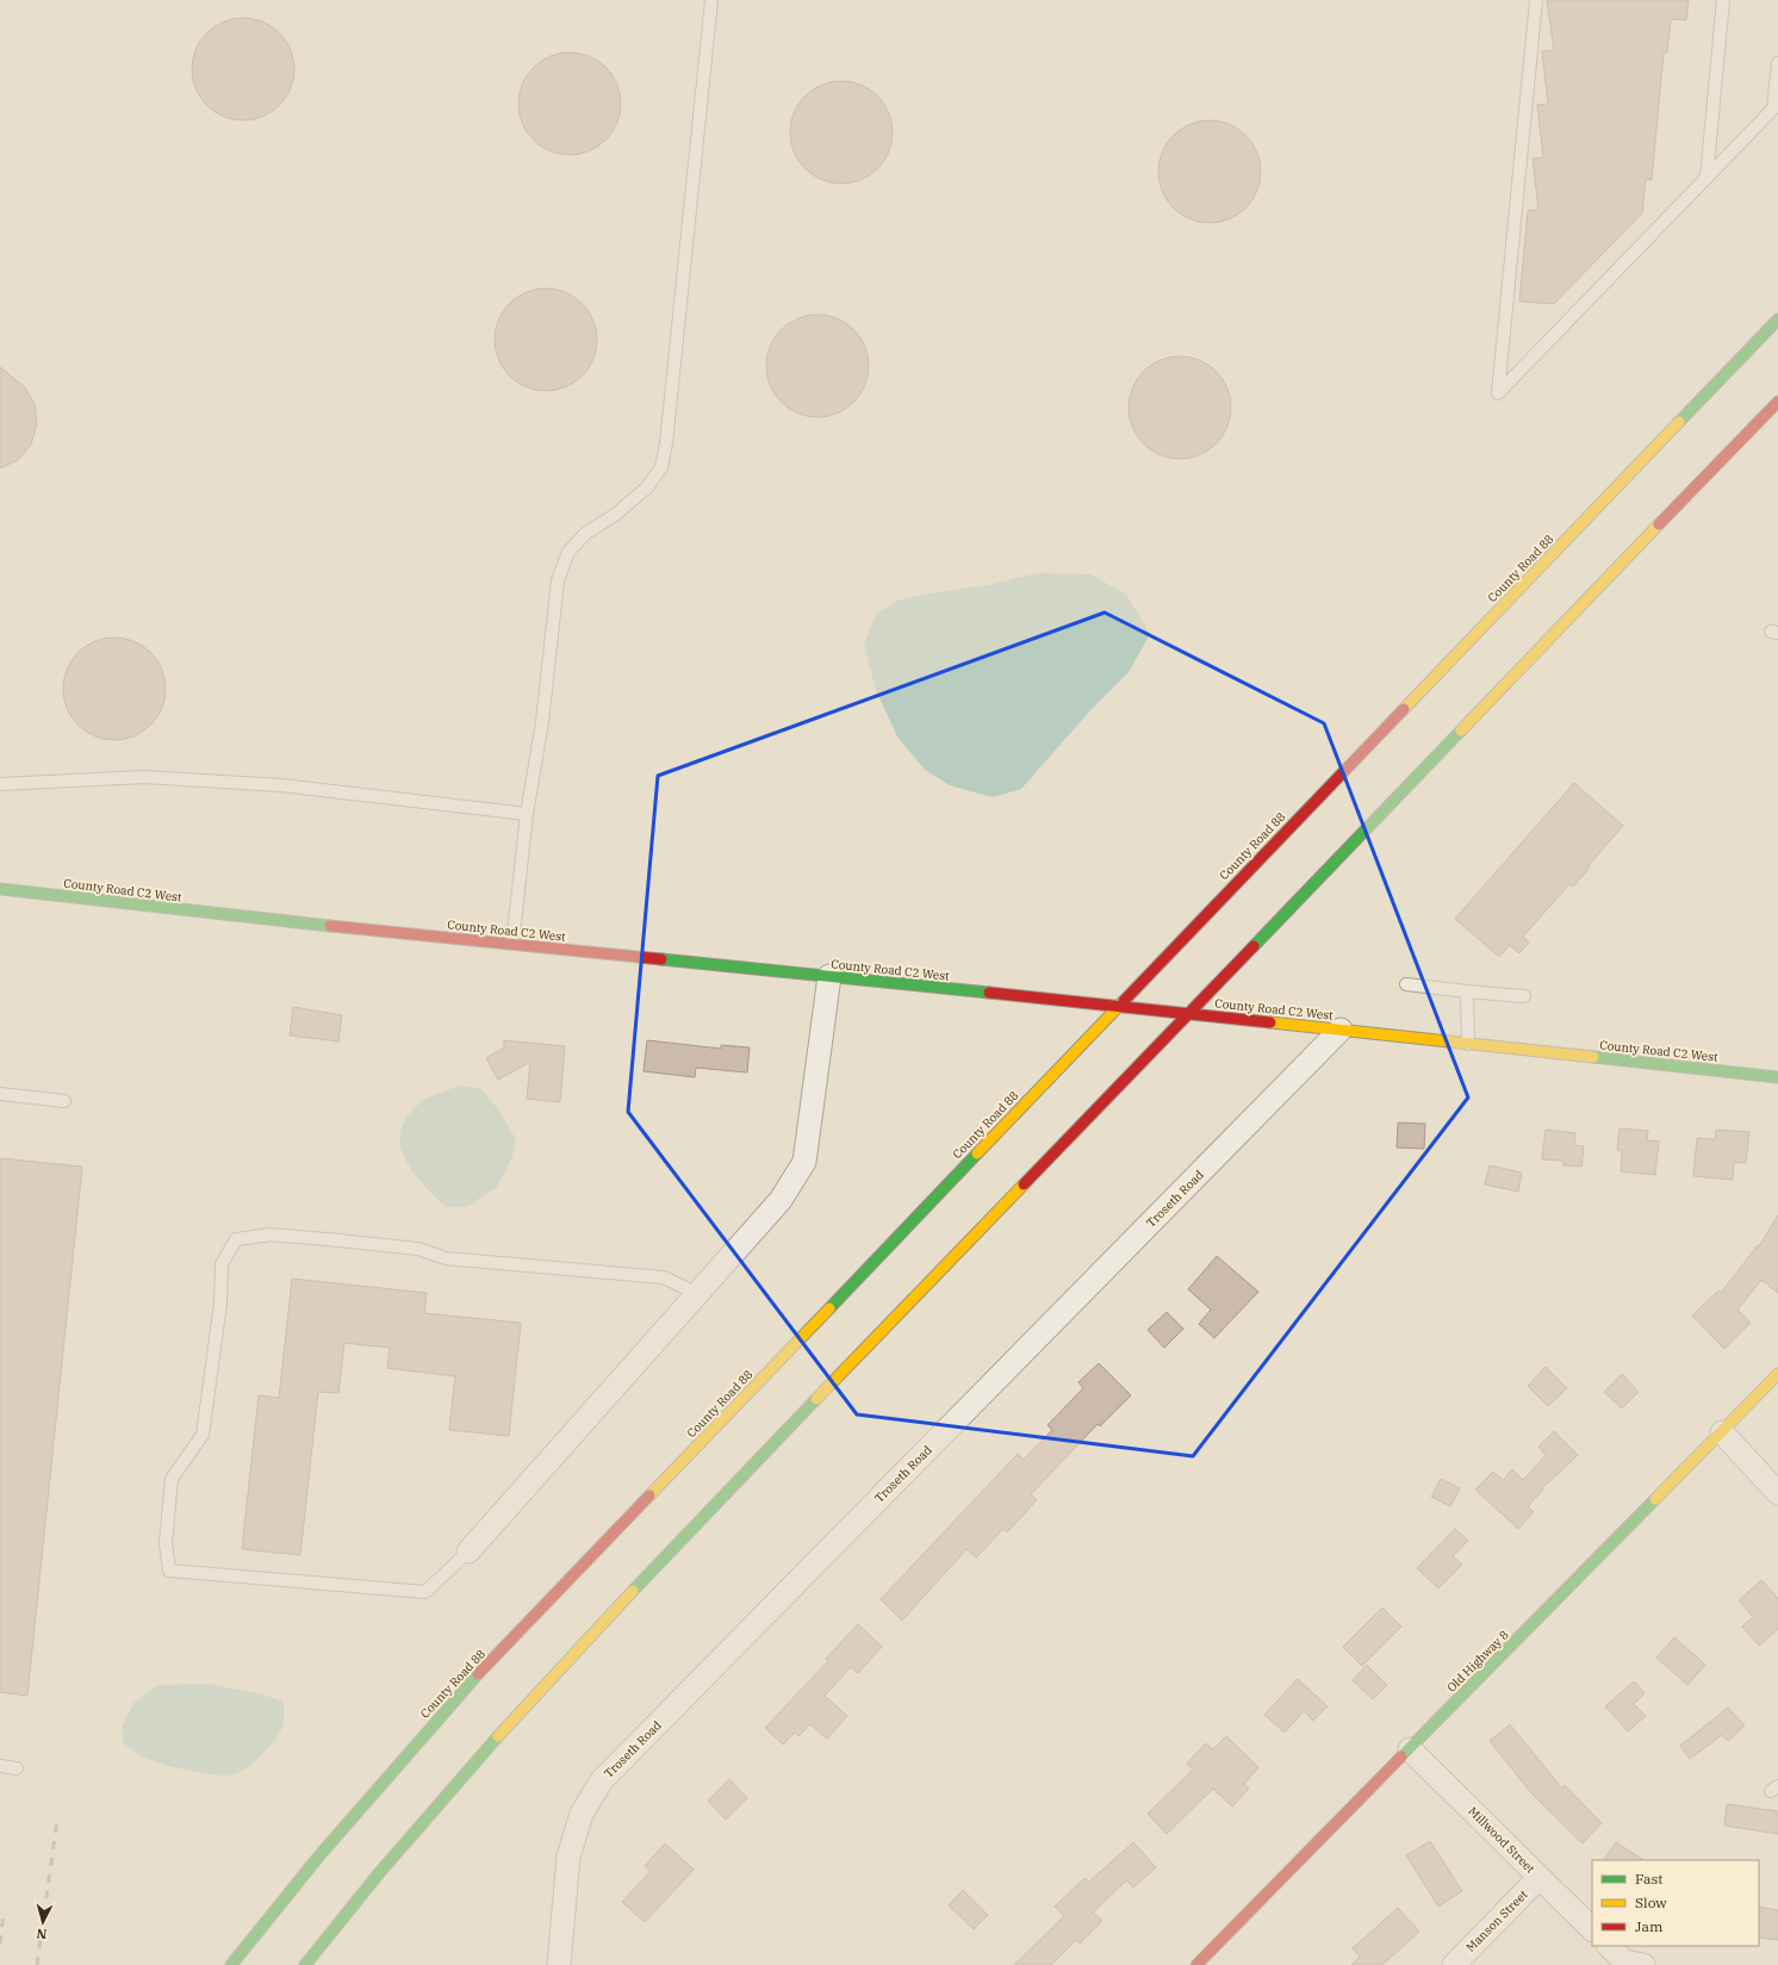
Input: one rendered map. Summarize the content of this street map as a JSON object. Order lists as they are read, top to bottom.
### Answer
{
  "streets": {
    "main road": ["County Road 88", "County Road C2 West", "Old Highway 8"],
    "street": ["Troseth Road", "Millwood Street", "Manson Street"]
  },
  "crossings": [
    ["County Road 88", "County Road C2 West"],
    ["County Road C2 West", "Troseth Road"],
    ["Old Highway 8", "Millwood Street"],
    ["Millwood Street", "Manson Street"]
  ],
  "legend": ["Fast", "Slow", "Jam"],
  "north": "bottom"
}
